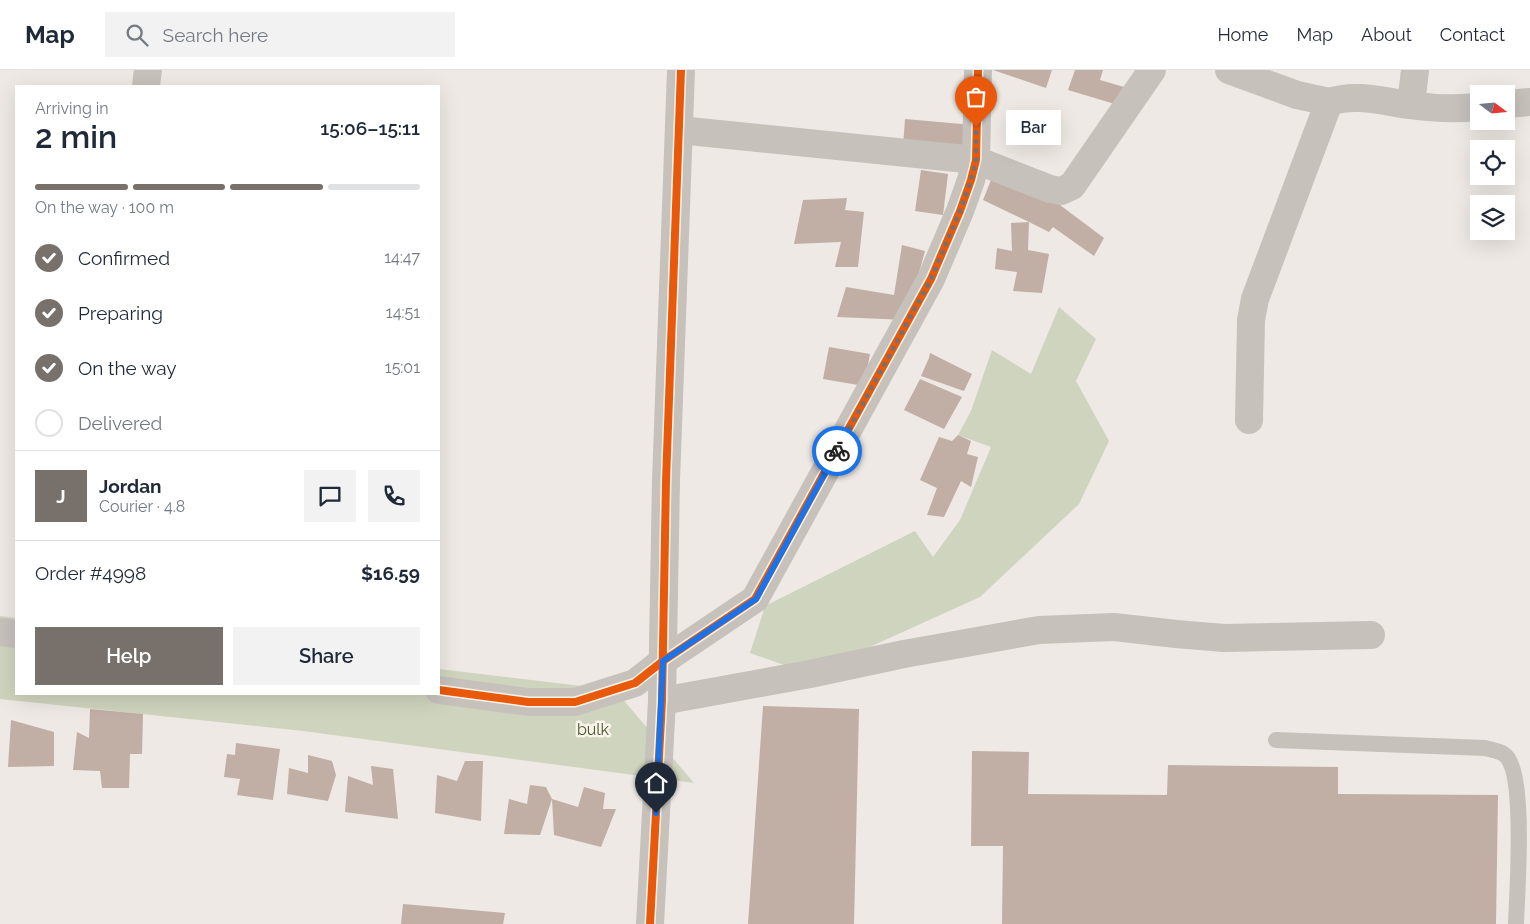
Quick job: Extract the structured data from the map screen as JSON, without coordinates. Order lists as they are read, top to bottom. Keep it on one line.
{"parks":["bulk"],"places":["Bar"],"north":"right","page":{"header":"Map","search":"Search here","nav":["Home","Map","About","Contact"],"heading":["2 min","Arriving in","15:06–15:11"],"panel":["Jordan","Courier · 4.8","Order #4998","$16.59"],"bubble":"Bar","bar":"On the way · 100 m","list":[["Confirmed","14:47"],["Preparing","14:51"],["On the way","15:01"],"Delivered"],"round":"J","buttons":["Help","Share"]}}
